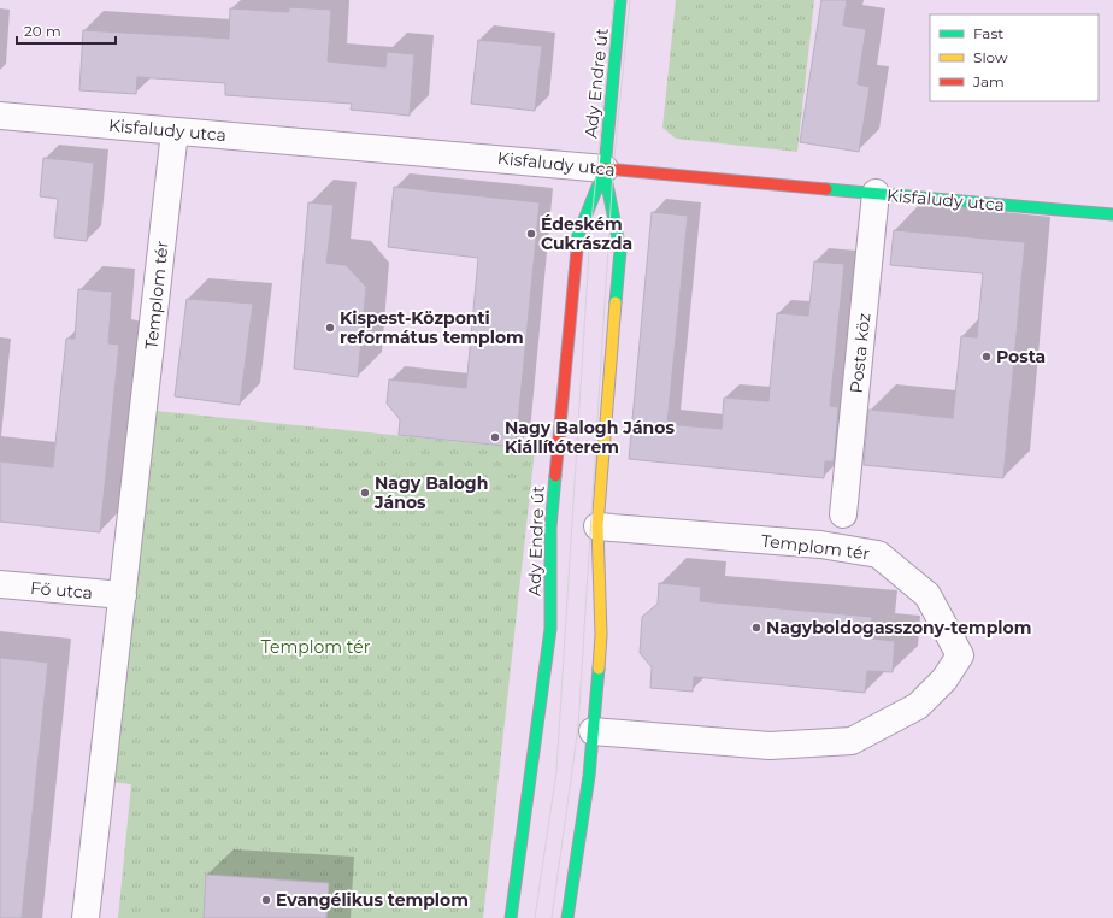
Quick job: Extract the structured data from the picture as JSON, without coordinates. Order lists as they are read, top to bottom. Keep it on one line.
{"streets":{"street":["Ady Endre út","Kisfaludy utca","Templom tér","Posta köz","Fő utca"]},"crossings":[["Ady Endre út","Kisfaludy utca"],["Ady Endre út","Templom tér"],["Kisfaludy utca","Templom tér"],["Kisfaludy utca","Posta köz"],["Templom tér","Fő utca"]],"parks":["Templom tér"],"places":["Édeském Cukrászda","Kispest-Központi református templom","Posta","Nagy Balogh János Kiállítóterem","Nagy Balogh János","Nagyboldogasszony-templom","Evangélikus templom"],"legend":["Fast","Slow","Jam"],"scale_bar":"20 m"}
